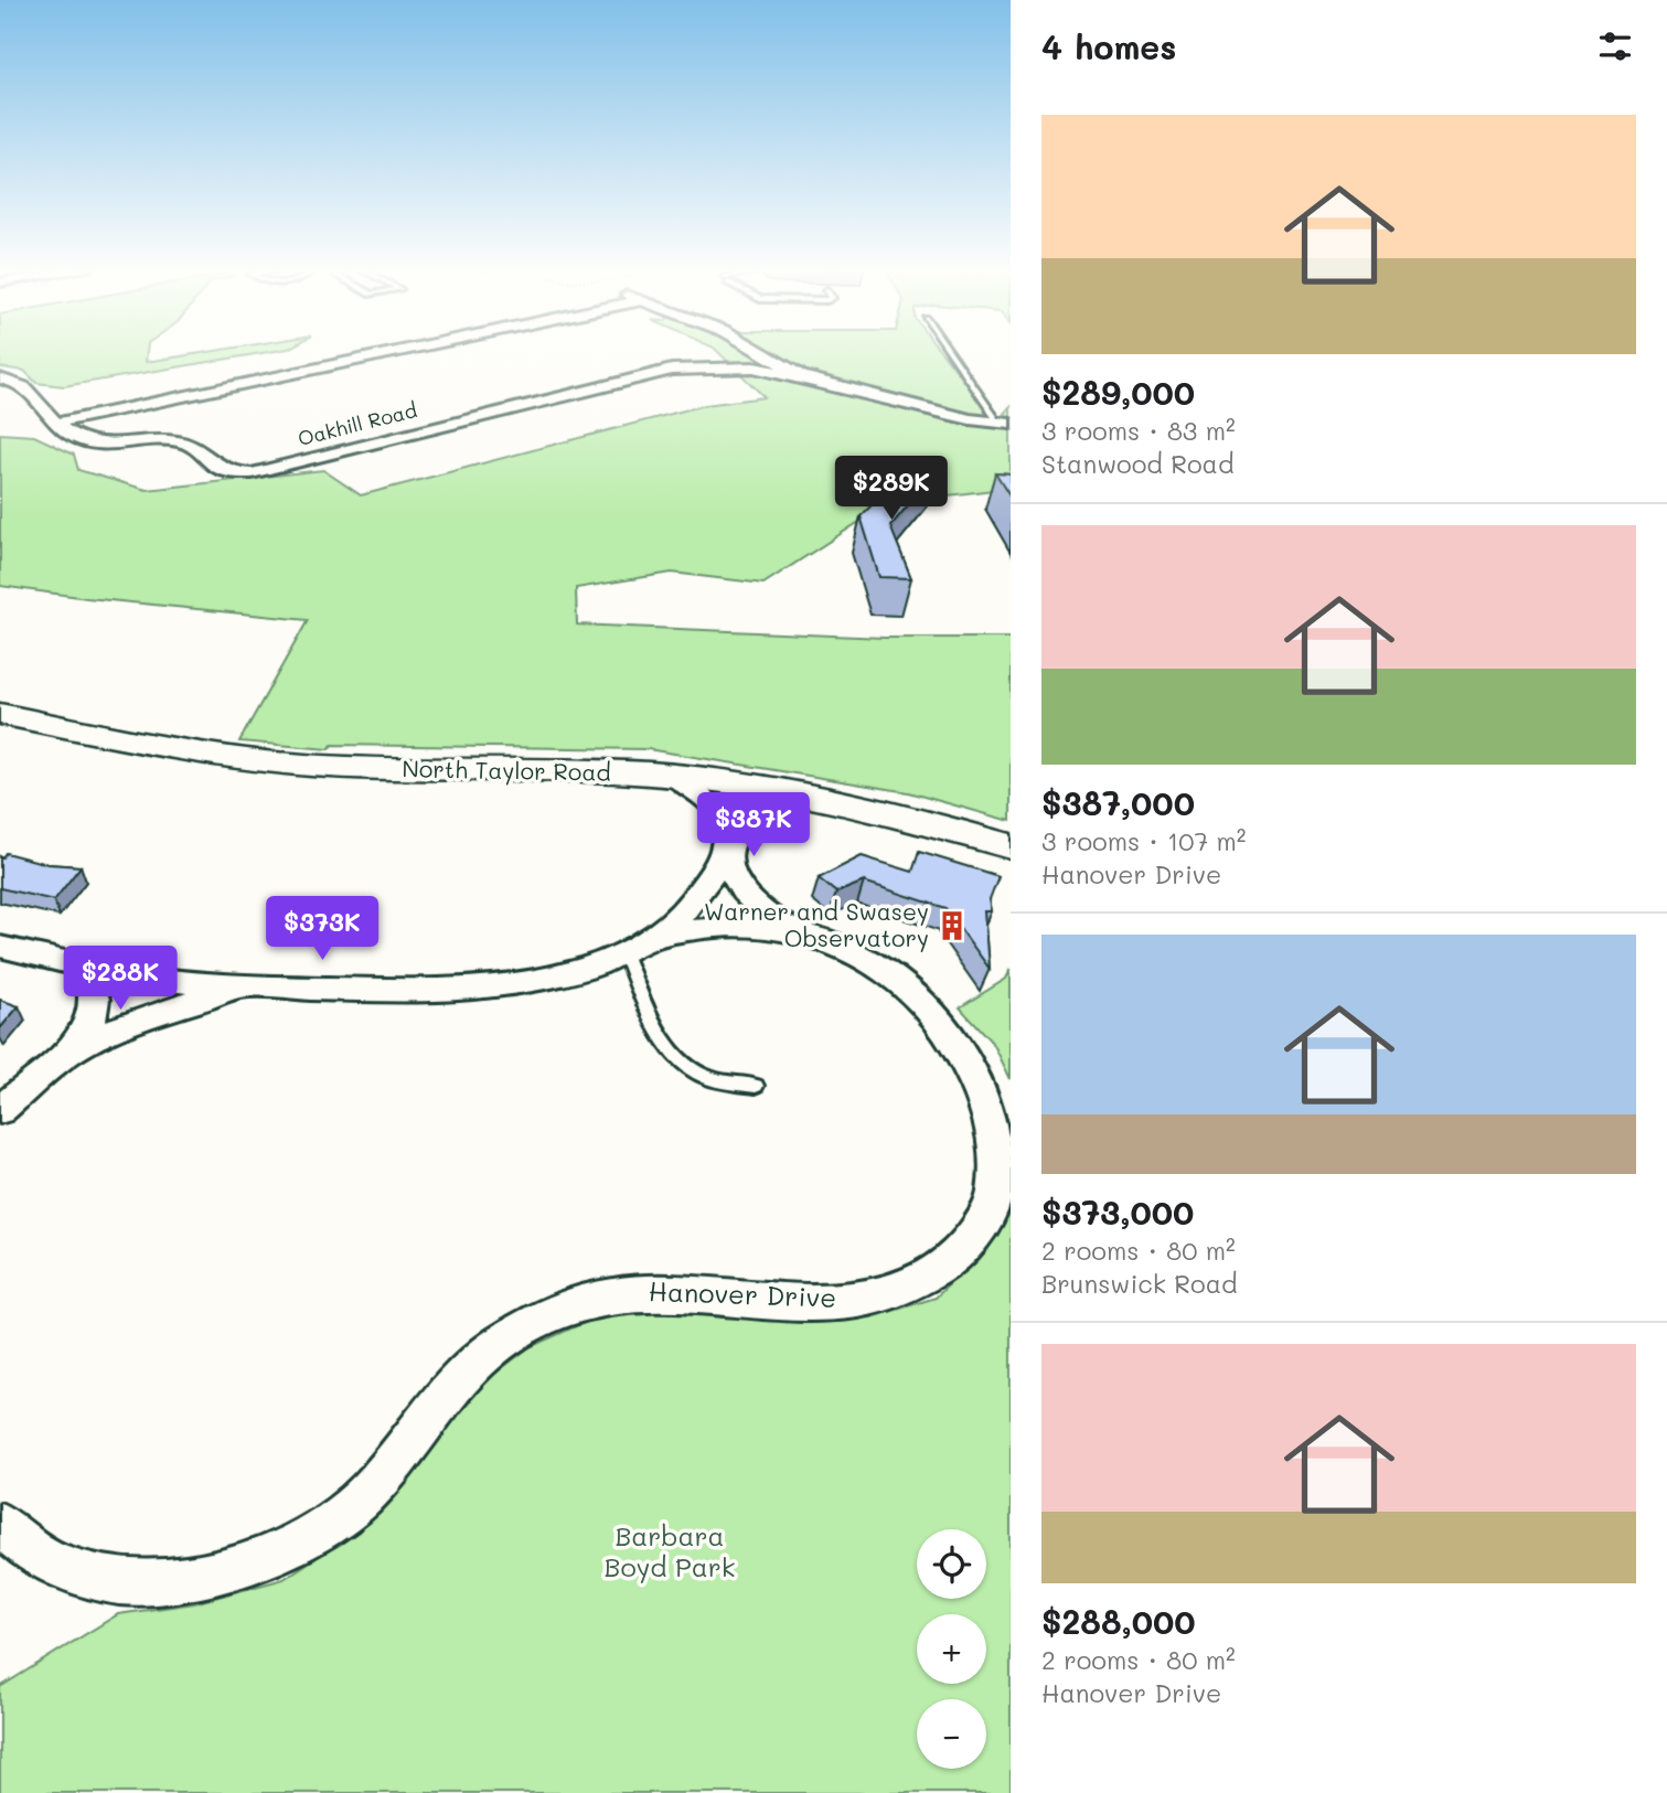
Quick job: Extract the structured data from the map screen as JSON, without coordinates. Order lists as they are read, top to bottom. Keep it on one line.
{"streets":{"street":["Oakhill Road","North Taylor Road","Hanover Drive"]},"crossings":[["North Taylor Road","Hanover Drive"]],"parks":["Barbara Boyd Park"],"places":{"building":["Warner and Swasey Observatory"]},"page":{"heading":"4 homes","list":[{"name":"$289,000","note":"3 rooms · 83 m² · Stanwood Road"},{"name":"$387,000","note":"3 rooms · 107 m² · Hanover Drive"},{"name":"$373,000","note":"2 rooms · 80 m² · Brunswick Road"},{"name":"$288,000","note":"2 rooms · 80 m² · Hanover Drive"}],"price":["$289K","$387K","$373K","$288K"],"map_buttons":["+","−"]}}
